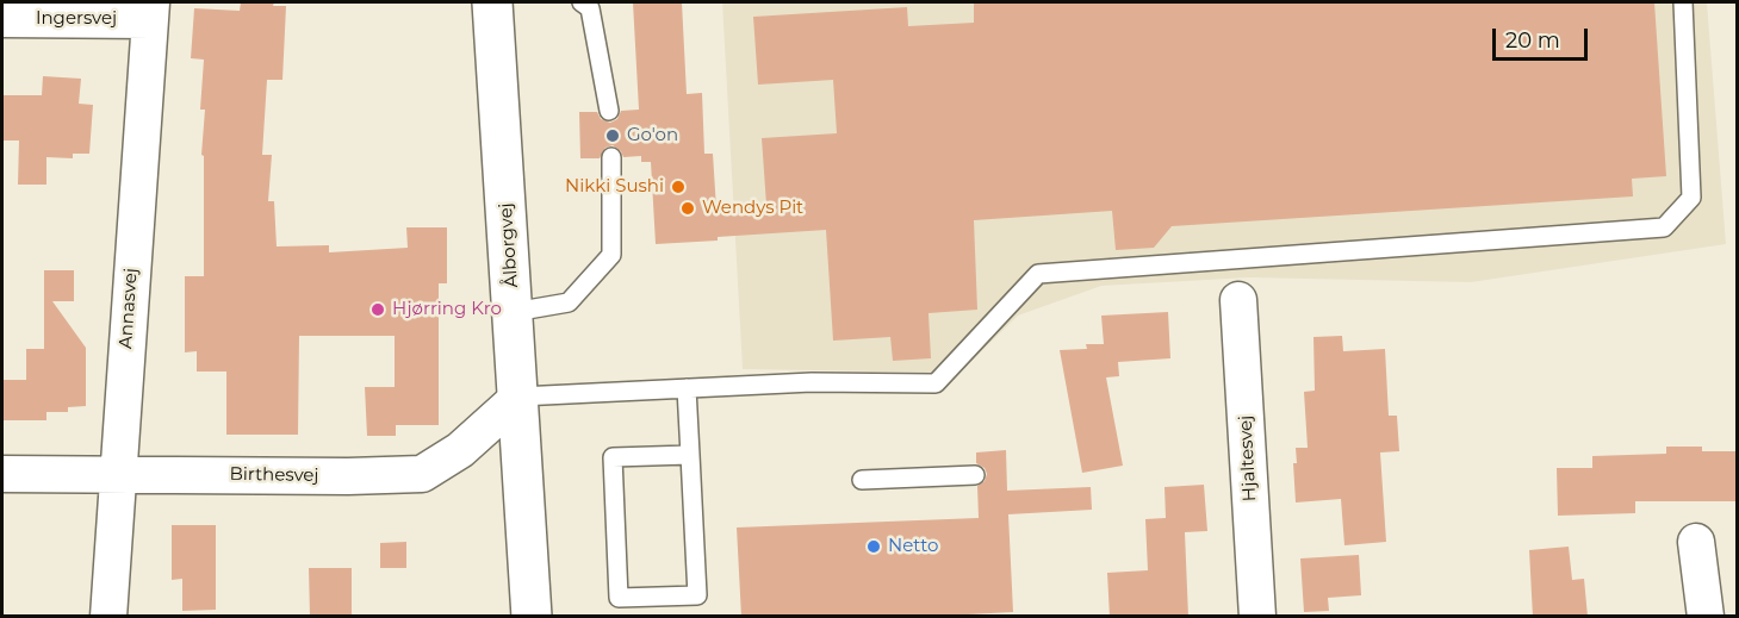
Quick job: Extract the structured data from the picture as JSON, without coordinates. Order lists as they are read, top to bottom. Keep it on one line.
{"streets":{"main road":["Ålborgvej"],"street":["Ingersvej","Annasvej","Hjaltesvej","Birthesvej"]},"crossings":[["Ingersvej","Annasvej"],["Ålborgvej","Birthesvej"],["Annasvej","Birthesvej"]],"places":["Go'on","Nikki Sushi","Wendys Pit","Hjørring Kro","Netto"],"scale_bar":"20 m"}
